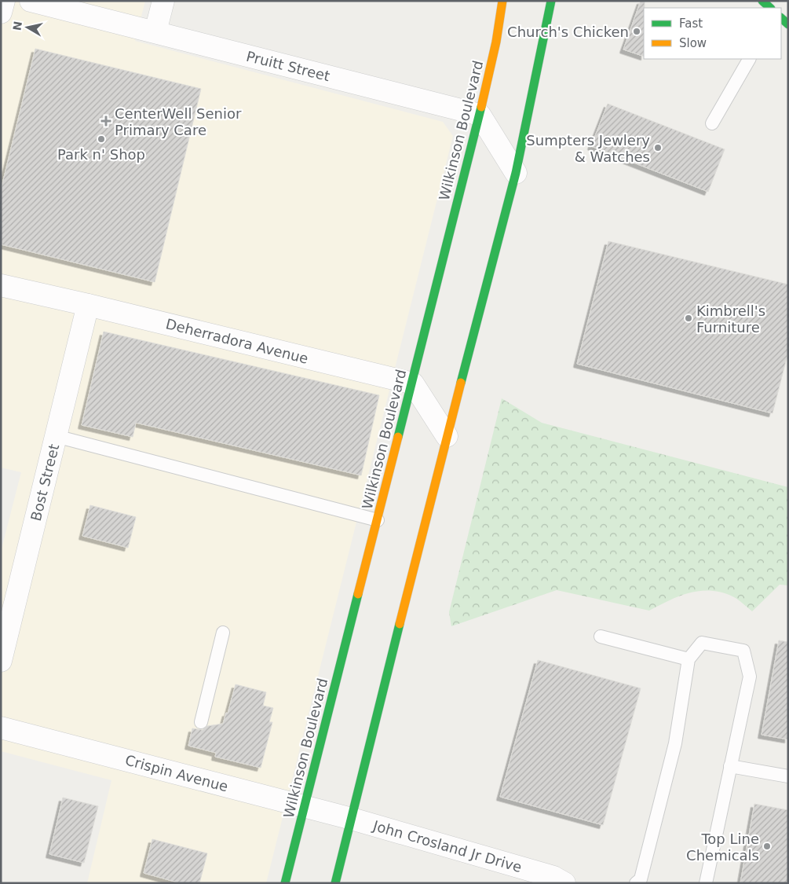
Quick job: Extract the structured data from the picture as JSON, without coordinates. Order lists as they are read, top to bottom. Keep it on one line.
{"streets":{"main road":["Wilkinson Boulevard"],"street":["Pruitt Street","Deherradora Avenue","Bost Street","Crispin Avenue","John Crosland Jr Drive"]},"crossings":[["Pruitt Street","Wilkinson Boulevard"],["Wilkinson Boulevard","Deherradora Avenue"],["Wilkinson Boulevard","Crispin Avenue"],["Deherradora Avenue","Bost Street"],["Crispin Avenue","John Crosland Jr Drive"]],"places":{"other":["Church's Chicken","Park n' Shop","Sumpters Jewlery & Watches","Kimbrell's Furniture","Top Line Chemicals"],"health":["CenterWell Senior Primary Care"]},"legend":["Fast","Slow"],"north":"left"}
